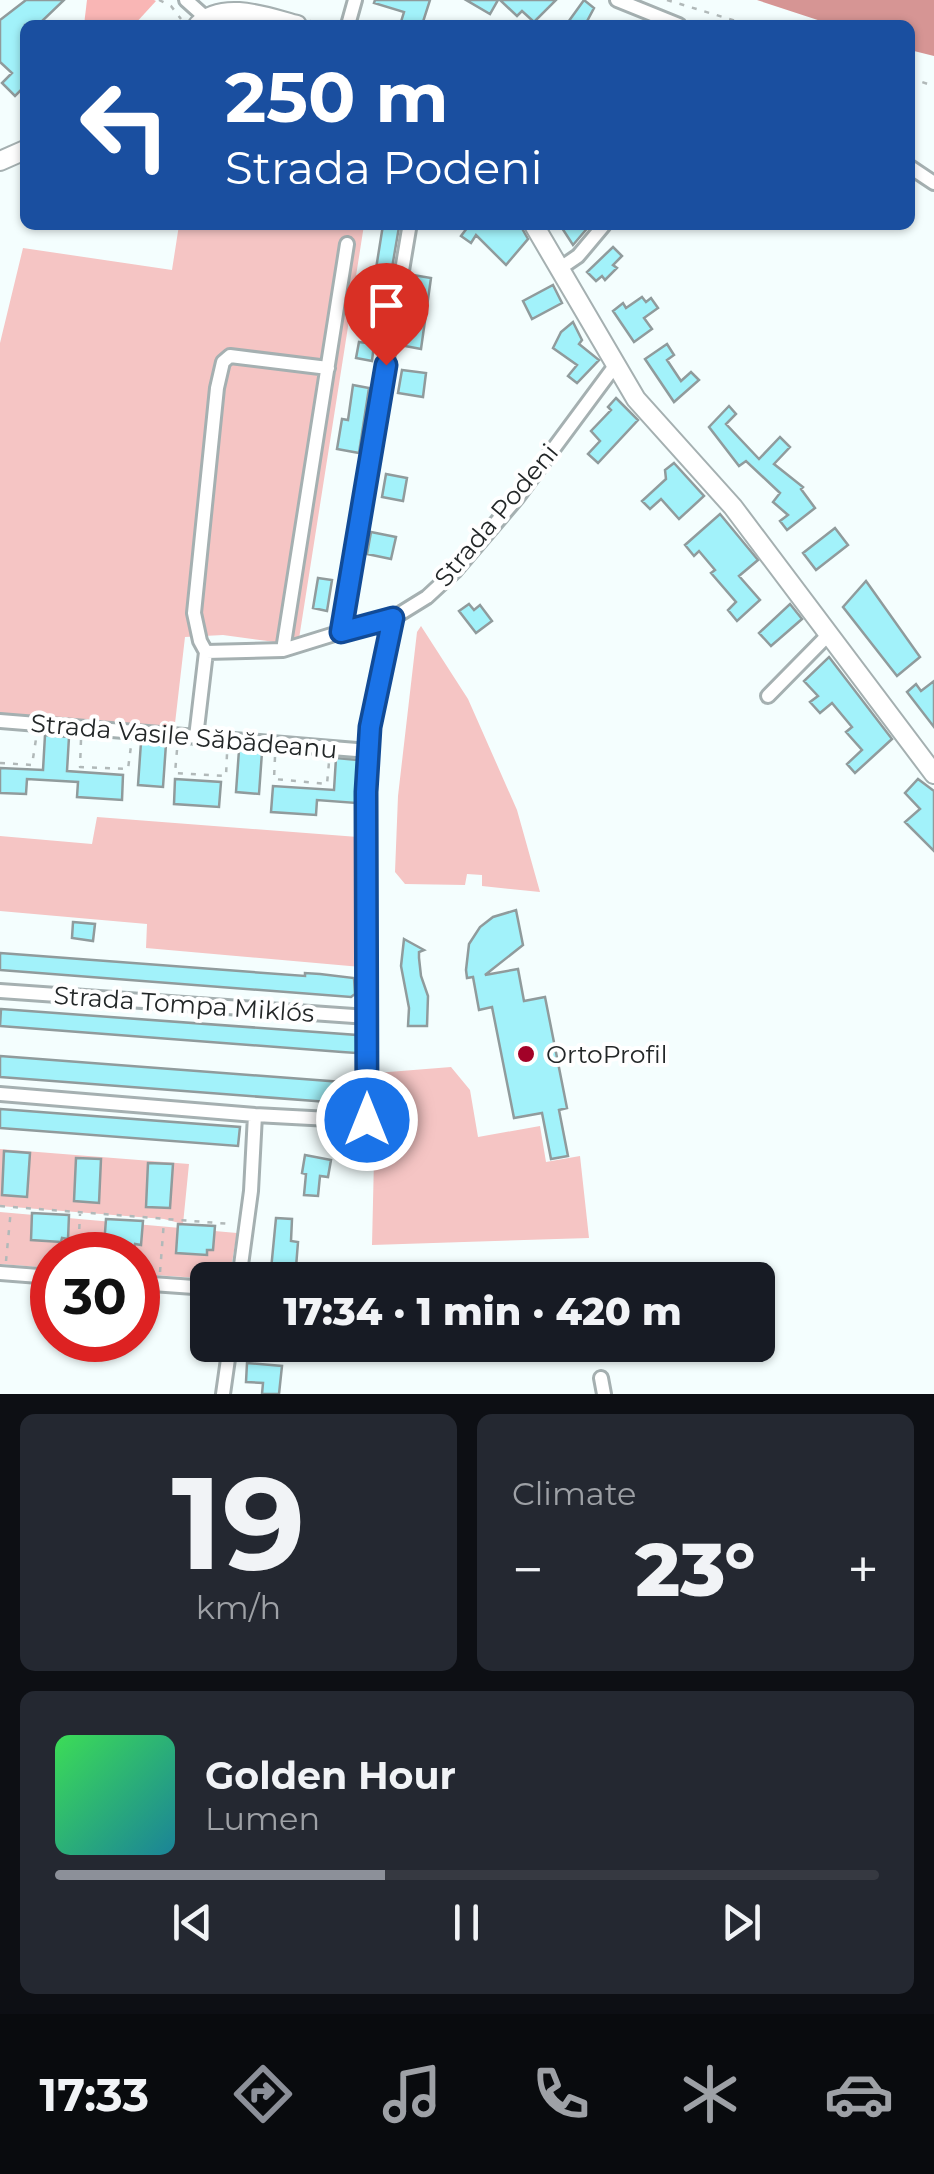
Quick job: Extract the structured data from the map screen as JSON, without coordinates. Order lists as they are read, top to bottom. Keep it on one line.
{"streets":{"street":["Strada Podeni","Strada Vasile Săbădeanu","Strada Tompa Miklós"]},"crossings":[["Strada Podeni","Strada Vasile Săbădeanu"],["Strada Vasile Săbădeanu","Strada Tompa Miklós"]],"places":["OrtoProfil"],"page":{"turn":["250 m","Strada Podeni"],"limit":"30","trip":"17:34 · 1 min · 420 m","tile":[["19","km/h"],"Climate"],"heat":["−","23°","+"],"song":["Golden Hour","Lumen"],"tabs":"17:33"}}
